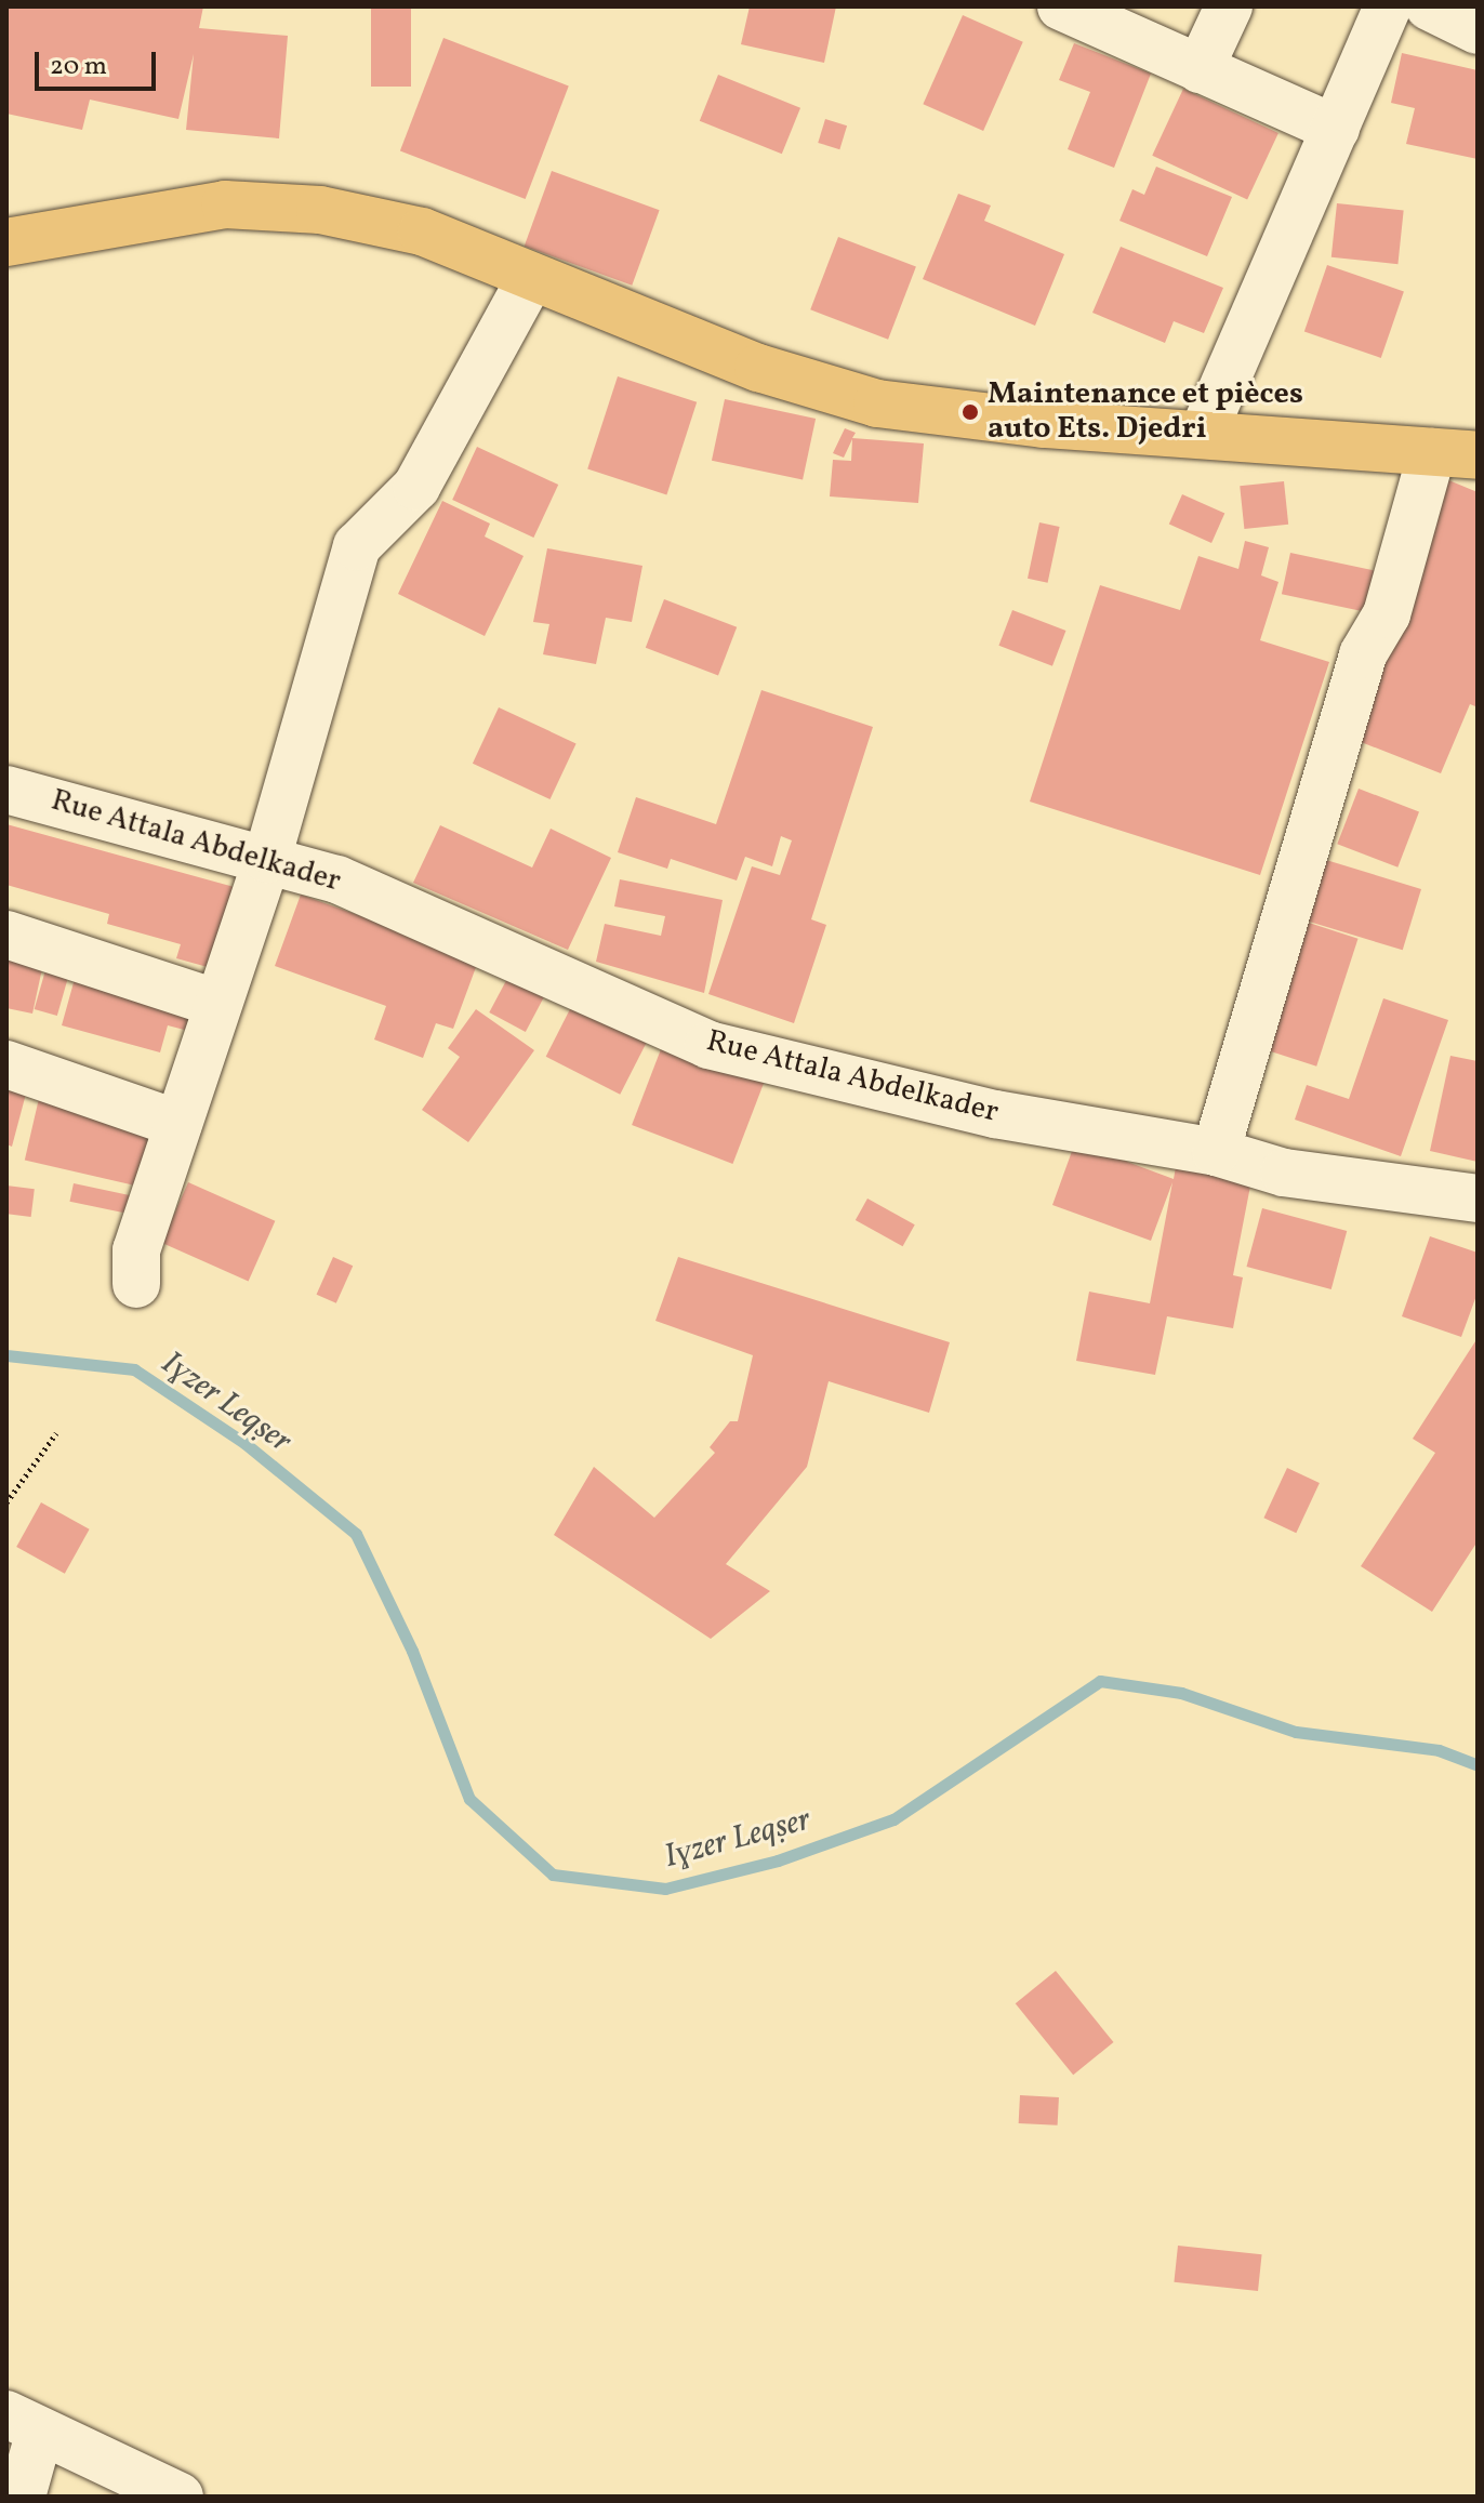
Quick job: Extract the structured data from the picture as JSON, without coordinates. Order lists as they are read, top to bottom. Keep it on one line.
{"streets":{"street":["Rue Attala Abdelkader"]},"water":["Iɣzer Leqṣer"],"places":["Maintenance et pièces auto Ets. Djedri"],"scale_bar":"20 m"}
